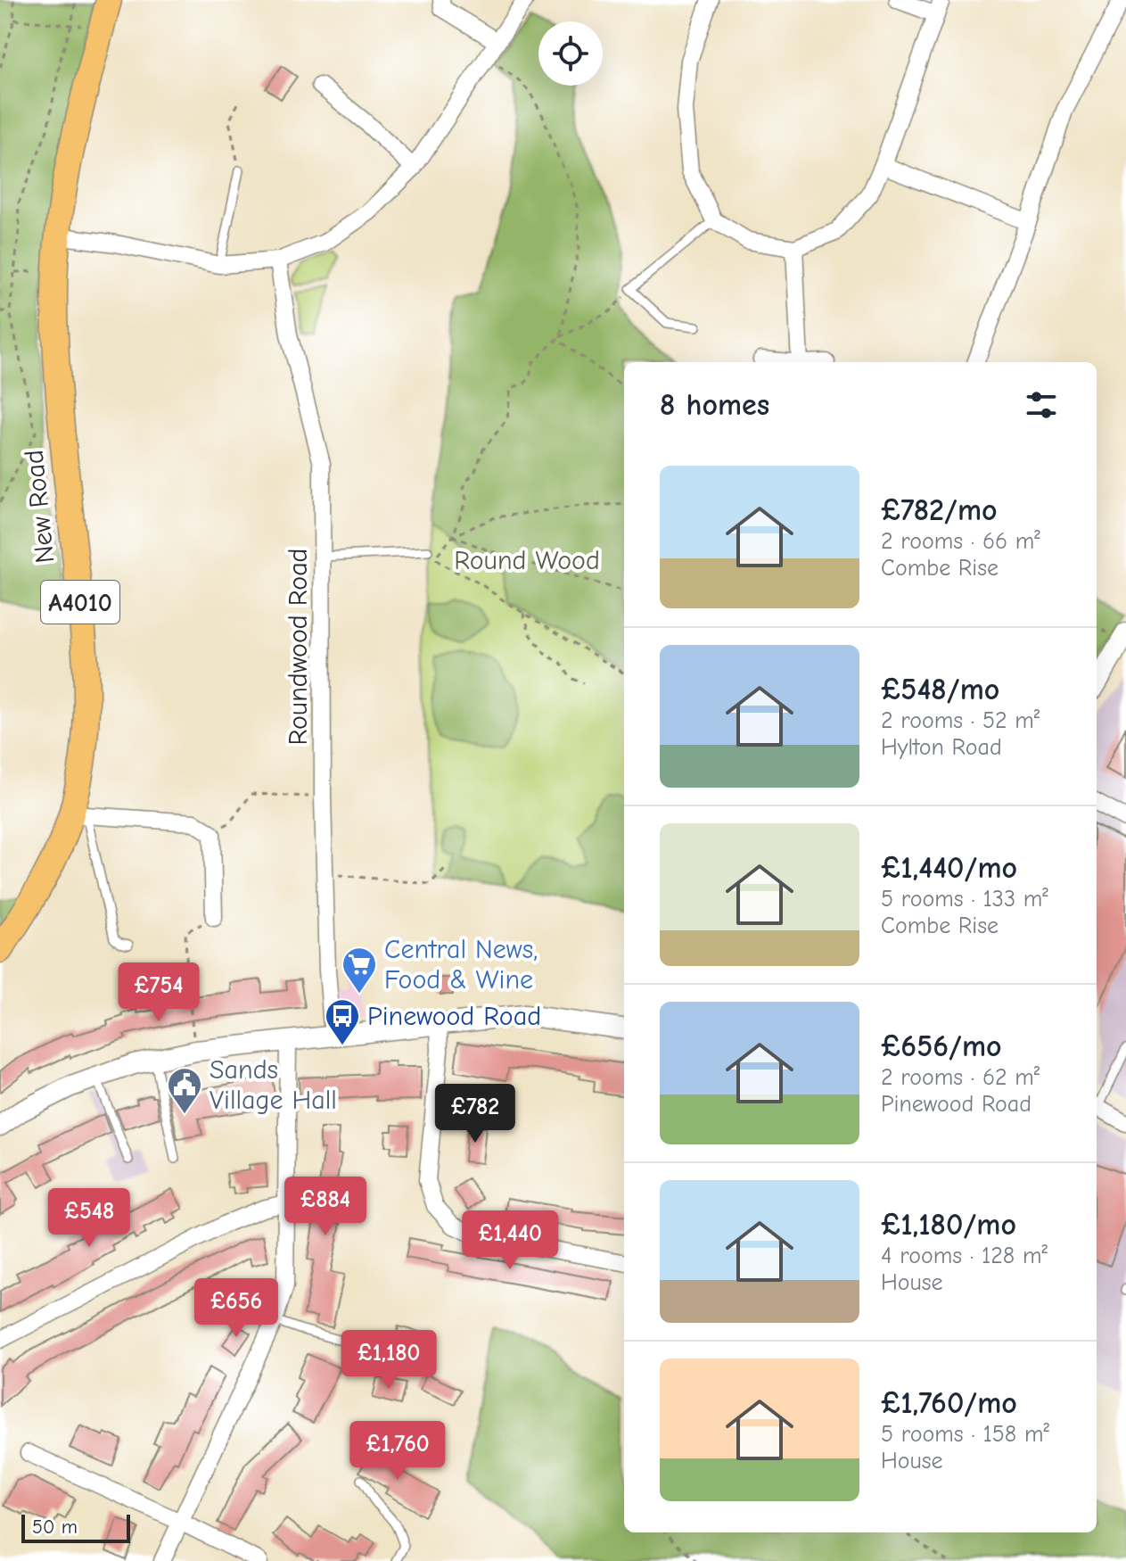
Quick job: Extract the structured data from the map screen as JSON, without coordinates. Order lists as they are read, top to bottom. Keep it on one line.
{"streets":{"highway":["New Road","A4010"],"street":["Roundwood Road"]},"parks":["Round Wood"],"places":{"supermarket":["Central News, Food & Wine"],"bus stop":["Pinewood Road"],"public building":["Sands Village Hall"]},"scale_bar":"50 m","page":{"heading":"8 homes","list":[{"name":"£782/mo","note":"2 rooms · 66 m² · Combe Rise"},{"name":"£548/mo","note":"2 rooms · 52 m² · Hylton Road"},{"name":"£1,440/mo","note":"5 rooms · 133 m² · Combe Rise"},{"name":"£656/mo","note":"2 rooms · 62 m² · Pinewood Road"},{"name":"£1,180/mo","note":"4 rooms · 128 m² · House"},{"name":"£1,760/mo","note":"5 rooms · 158 m² · House"}],"price":["£754","£782","£884","£548","£1,440","£656","£1,180","£1,760"],"scale":"50 m"}}
